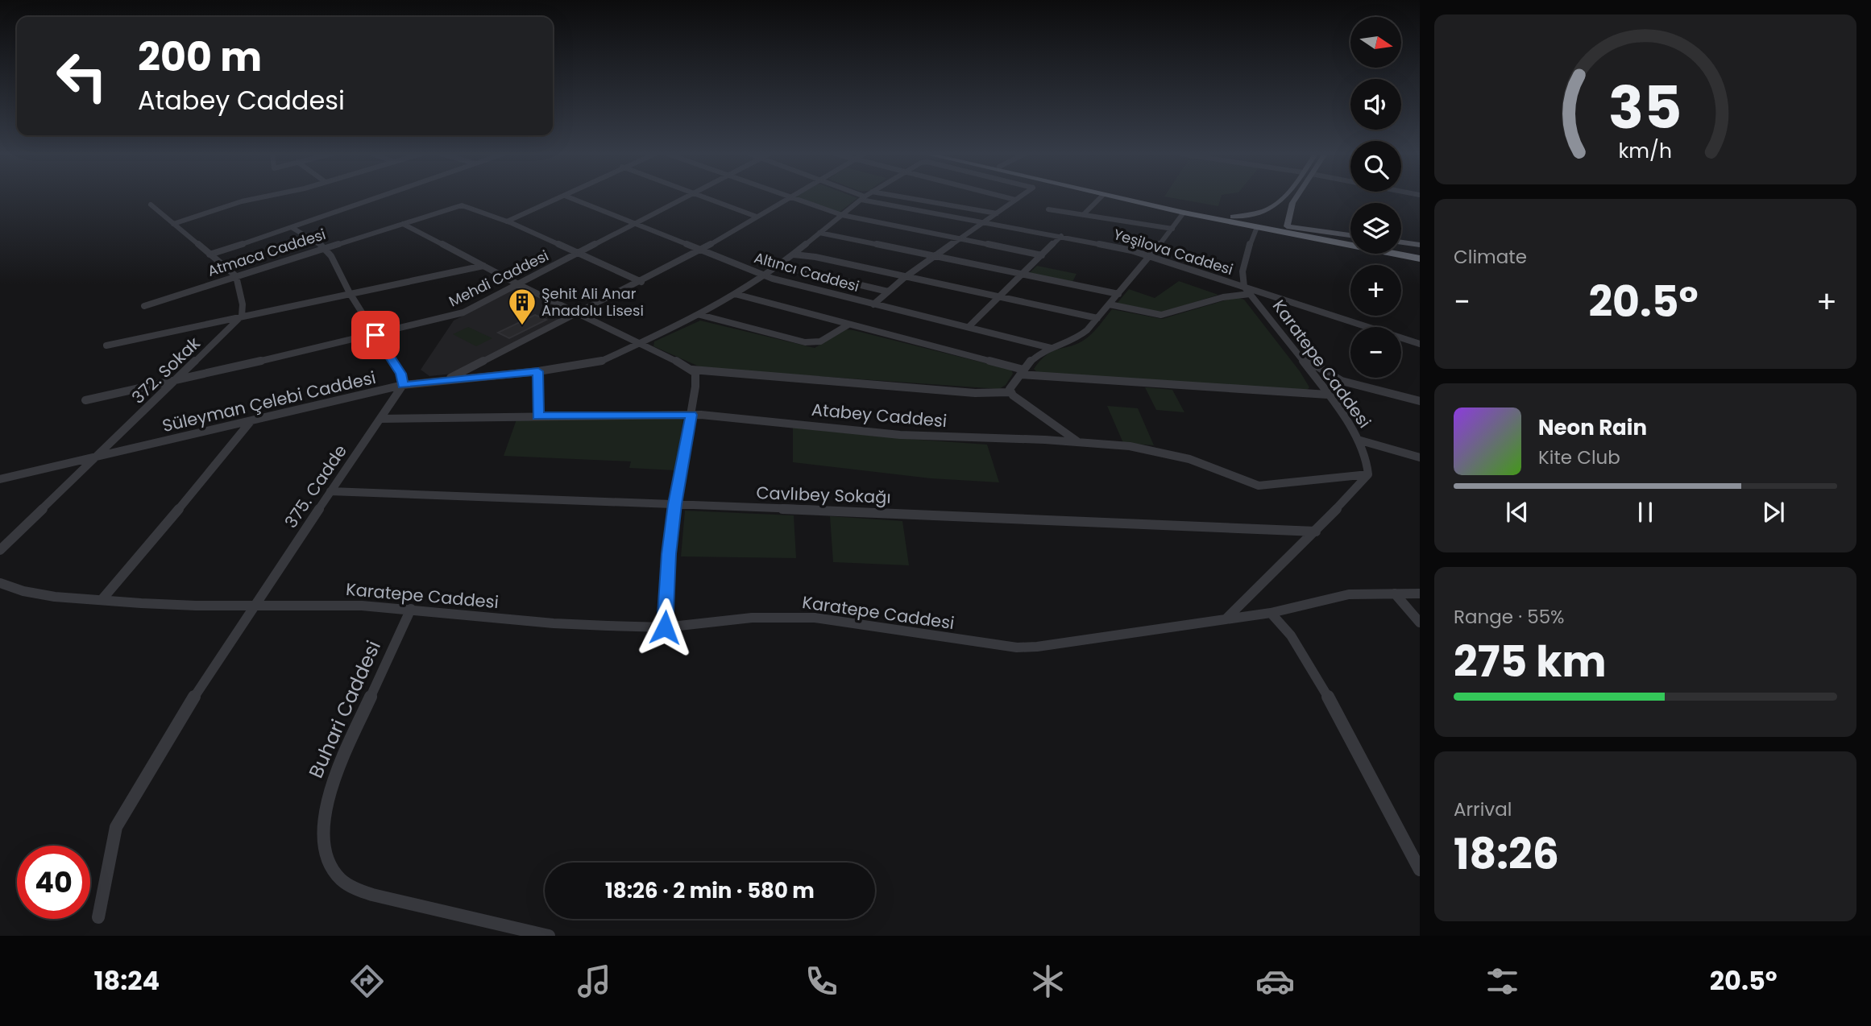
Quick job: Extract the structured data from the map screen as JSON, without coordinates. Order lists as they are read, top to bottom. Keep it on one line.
{"streets":{"street":["Yeşilova Caddesi","Atmaca Caddesi","Altıncı Caddesi","Mehdi Caddesi","Karatepe Caddesi","372. Sokak","Süleyman Çelebi Caddesi","Atabey Caddesi","375. Cadde","Cavlıbey Sokağı","Buhari Caddesi"]},"crossings":[["Yeşilova Caddesi","Karatepe Caddesi"],["Yeşilova Caddesi","Süleyman Çelebi Caddesi"],["Altıncı Caddesi","Mehdi Caddesi"],["Altıncı Caddesi","Süleyman Çelebi Caddesi"],["Mehdi Caddesi","372. Sokak"],["Karatepe Caddesi","Atabey Caddesi"],["Karatepe Caddesi","375. Cadde"],["Karatepe Caddesi","Buhari Caddesi"],["372. Sokak","Süleyman Çelebi Caddesi"],["Süleyman Çelebi Caddesi","375. Cadde"],["Atabey Caddesi","375. Cadde"],["375. Cadde","Cavlıbey Sokağı"]],"places":{"building":["Şehit Ali Anar Anadolu Lisesi"]},"north":"right","page":{"map_buttons":["+","−"],"turn":["200 m","Atabey Caddesi"],"tile":["Climate",["Range · 55%","275 km"],["Arrival","18:26"]],"heat":["−","20.5°","+"],"song":["Neon Rain","Kite Club"],"limit":"40","trip":"18:26 · 2 min · 580 m","tabs":["18:24","20.5°"],"gauge":["35","km/h"]}}
